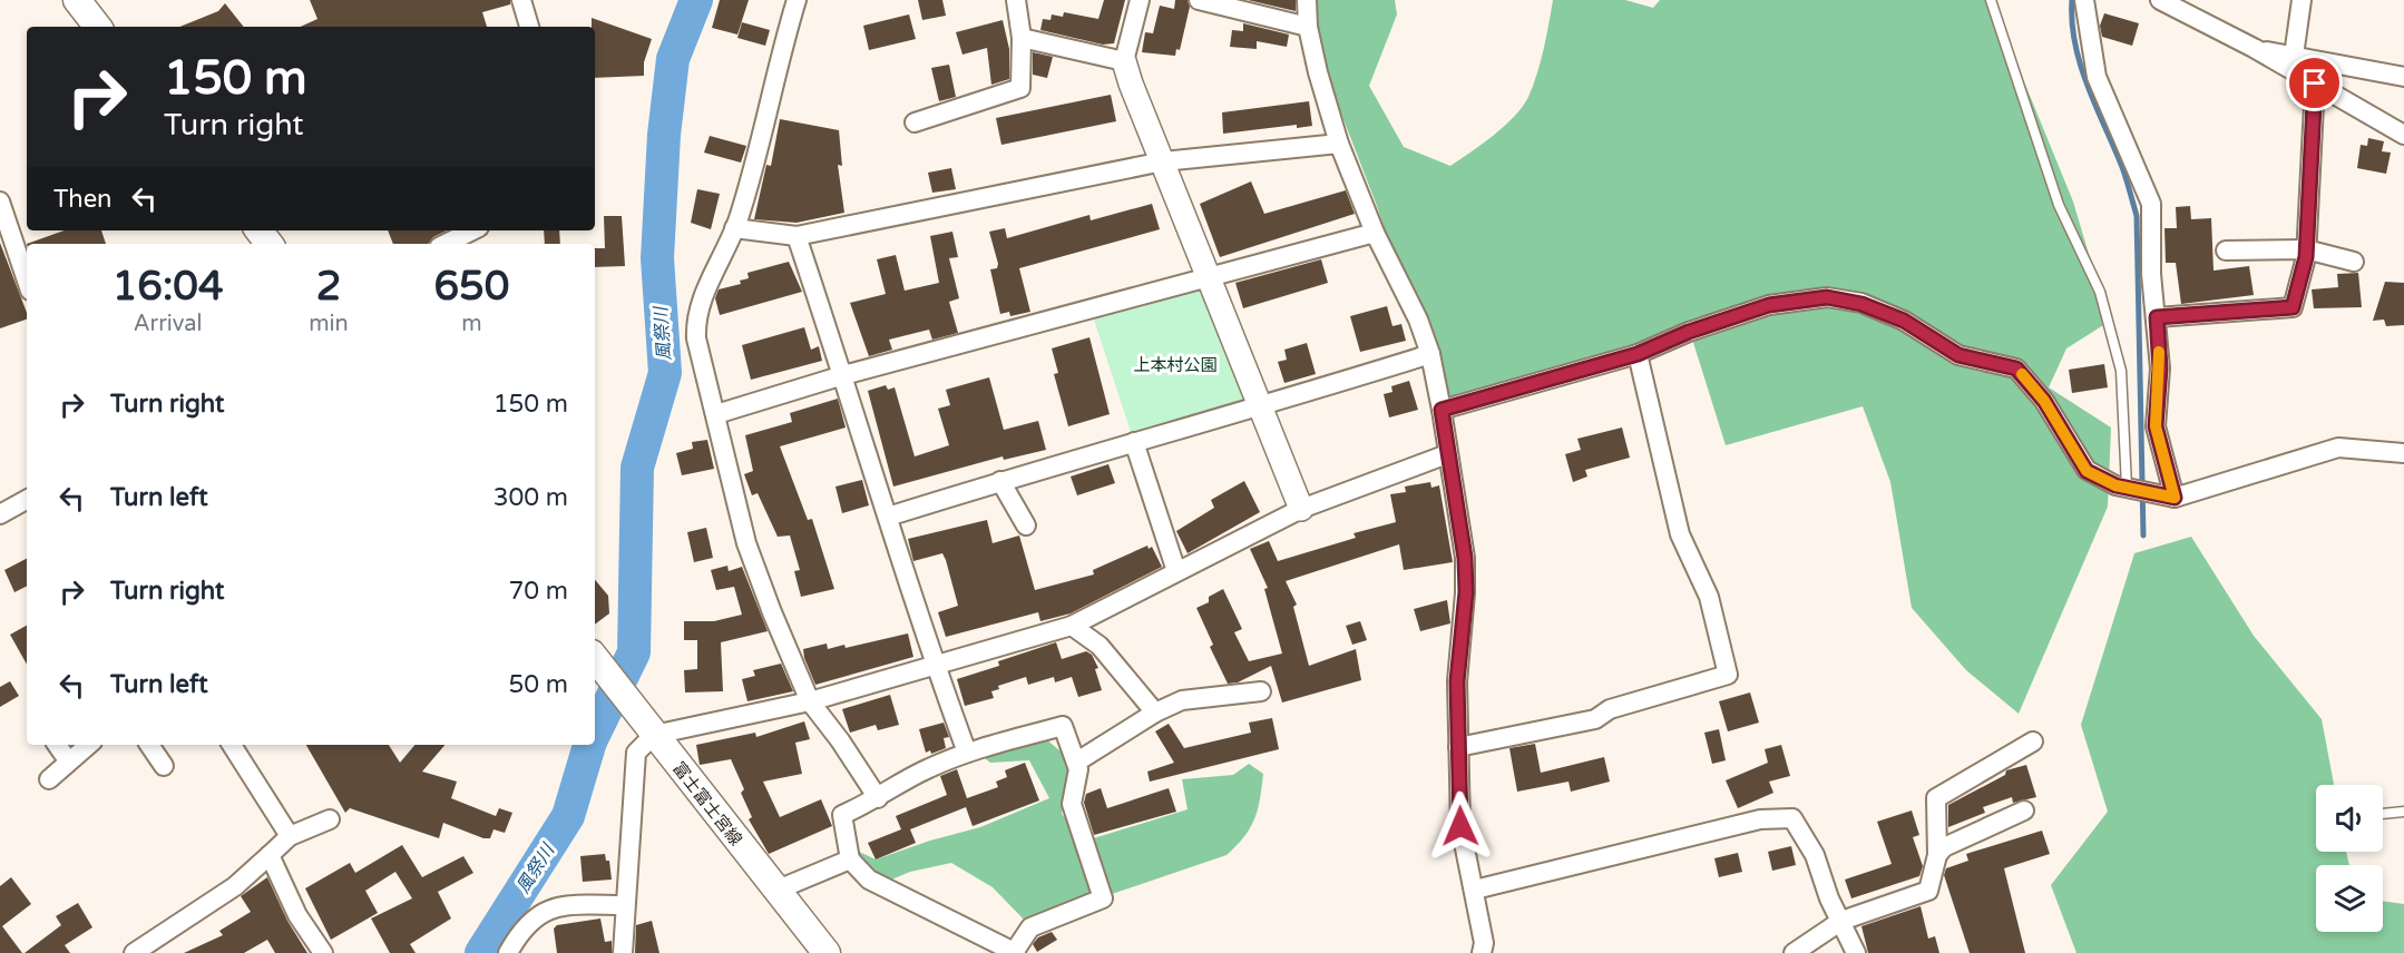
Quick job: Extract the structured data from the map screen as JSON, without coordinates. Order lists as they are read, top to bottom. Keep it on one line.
{"streets":{"main road":["富士富士宮線"]},"water":["風祭川"],"parks":["上本村公園"],"page":{"turn":["150 m","Turn right"],"then":"Then","eta":["16:04","Arrival","2","min","650","m"],"list":[{"name":"Turn right","value":"150 m"},{"name":"Turn left","value":"300 m"},{"name":"Turn right","value":"70 m"},{"name":"Turn left","value":"50 m"}]}}
